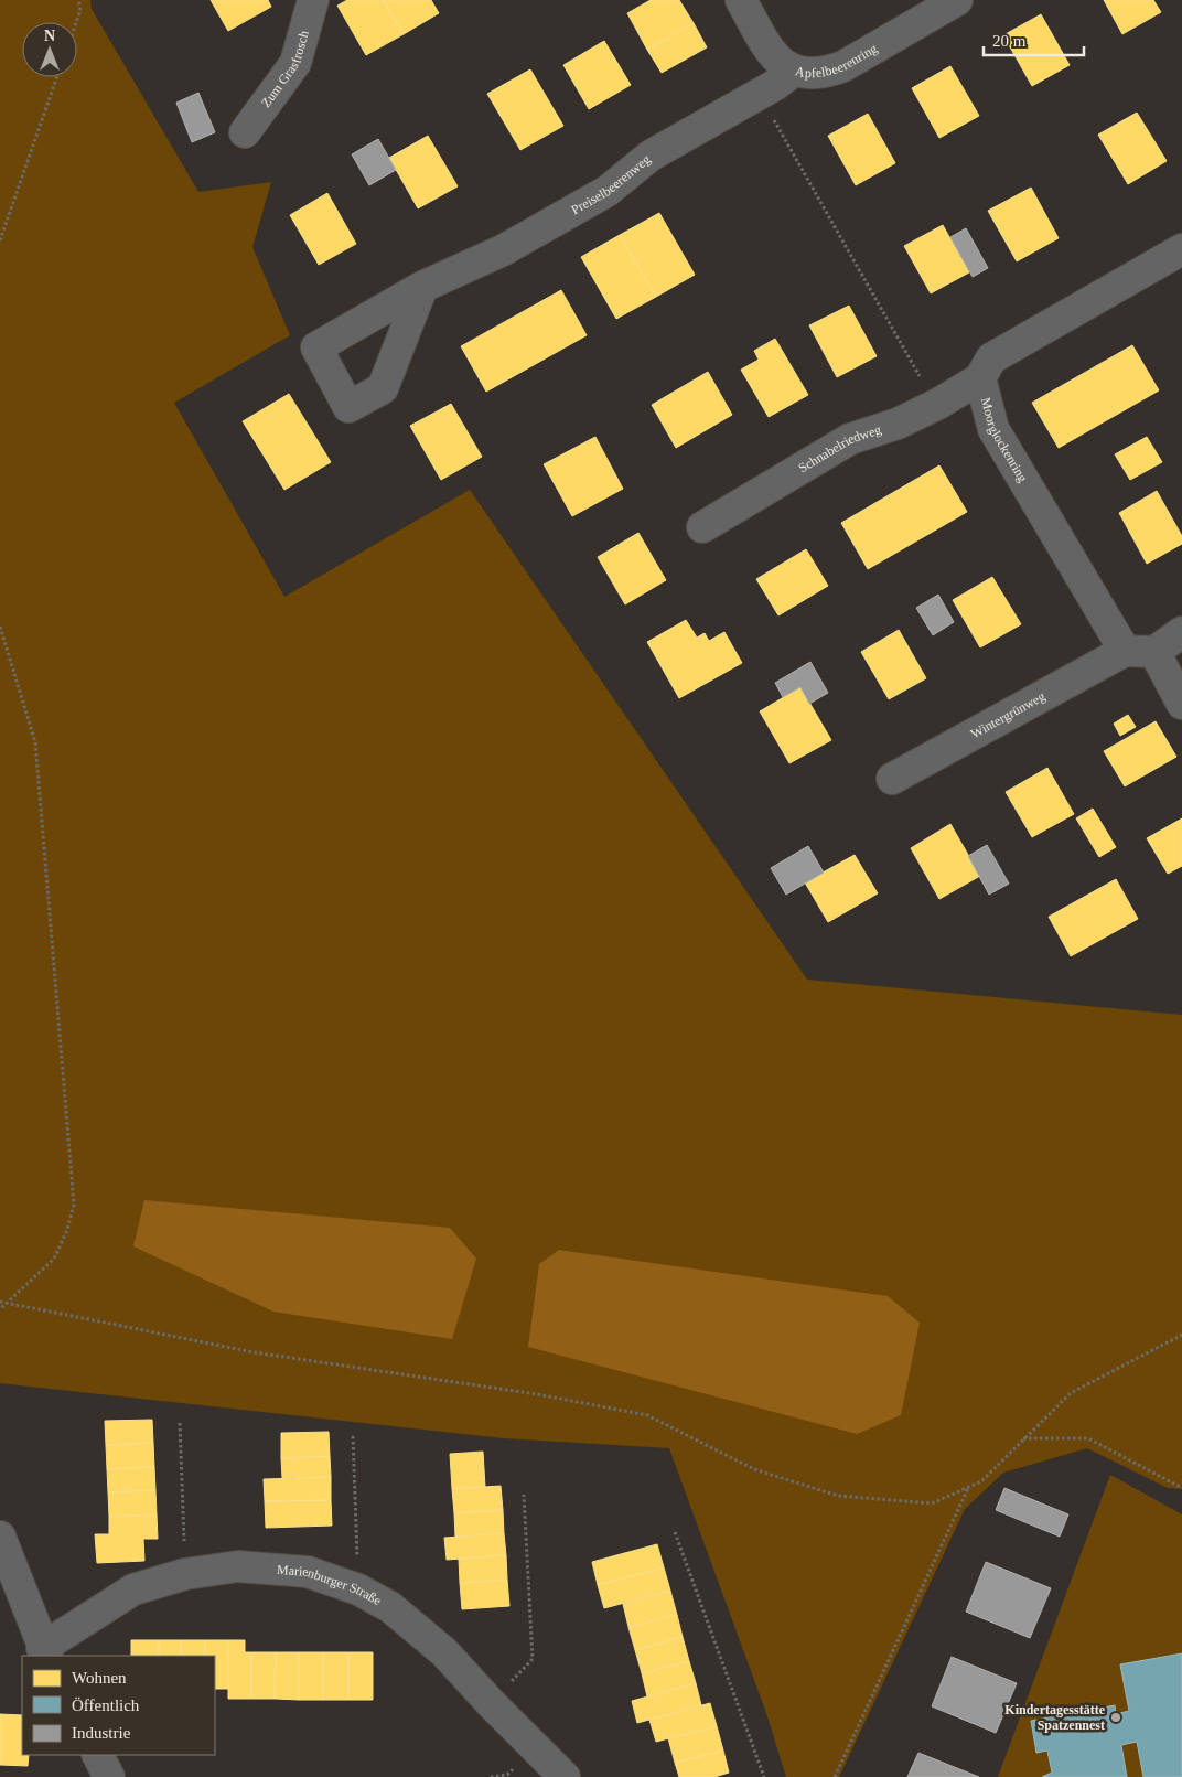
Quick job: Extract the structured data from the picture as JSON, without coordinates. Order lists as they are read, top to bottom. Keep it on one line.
{"streets":{"street":["Apfelbeerenring","Zum Grasfrosch","Preiselbeerenweg","Moorglockenring","Schnabelriedweg","Wintergrünweg","Marienburger Straße"]},"crossings":[["Apfelbeerenring","Preiselbeerenweg"],["Moorglockenring","Schnabelriedweg"],["Moorglockenring","Wintergrünweg"]],"places":["Kindertagesstätte Spatzennest"],"legend":["Wohnen","Öffentlich","Industrie"],"scale_bar":"20 m","north":"top"}
